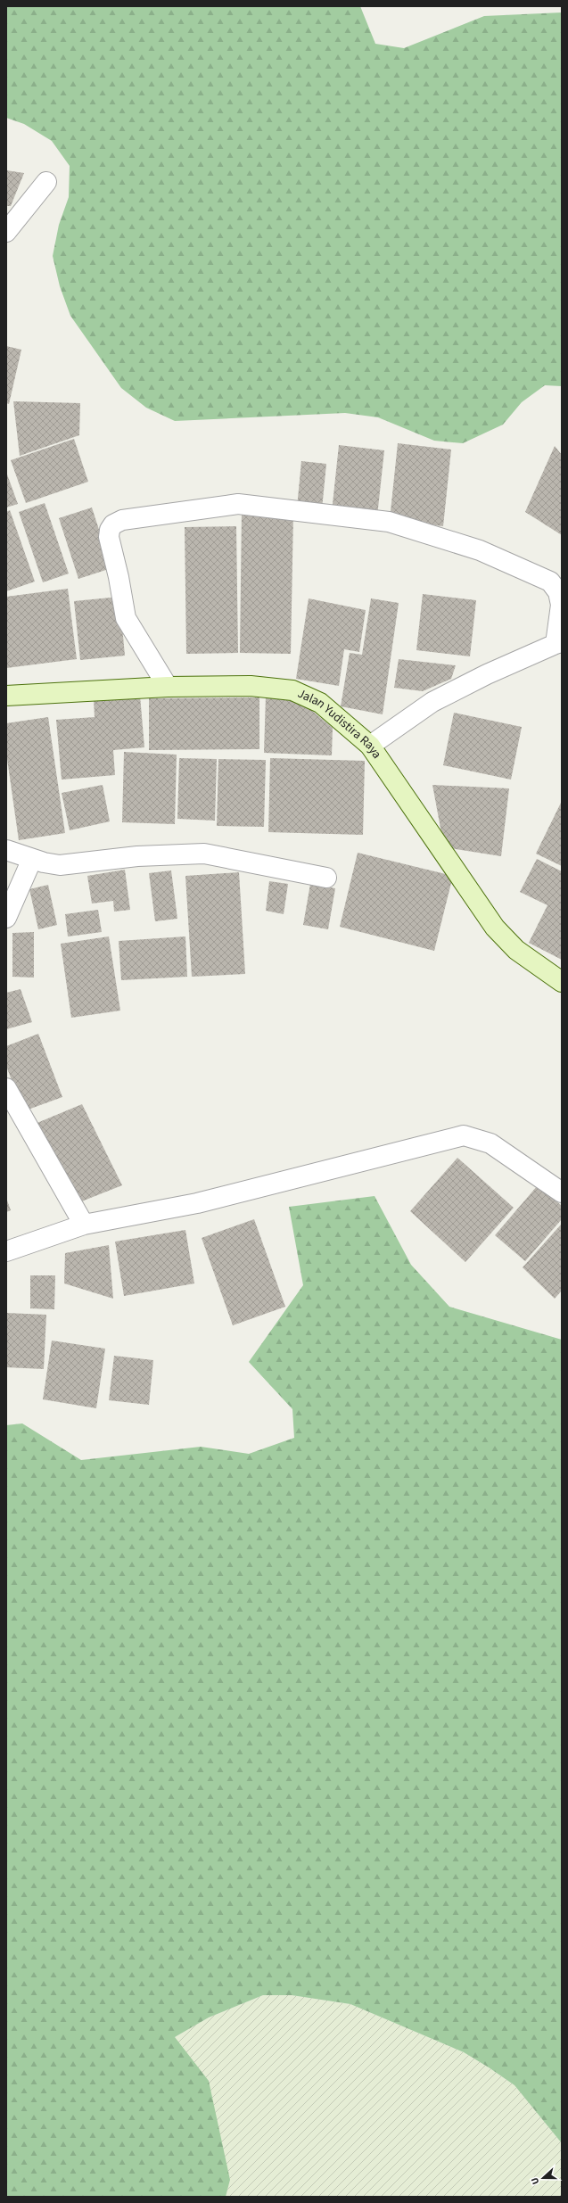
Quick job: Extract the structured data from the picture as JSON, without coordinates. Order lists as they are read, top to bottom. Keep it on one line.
{"streets":{"street":["Jalan Yudistira Raya"]},"north":"left"}
